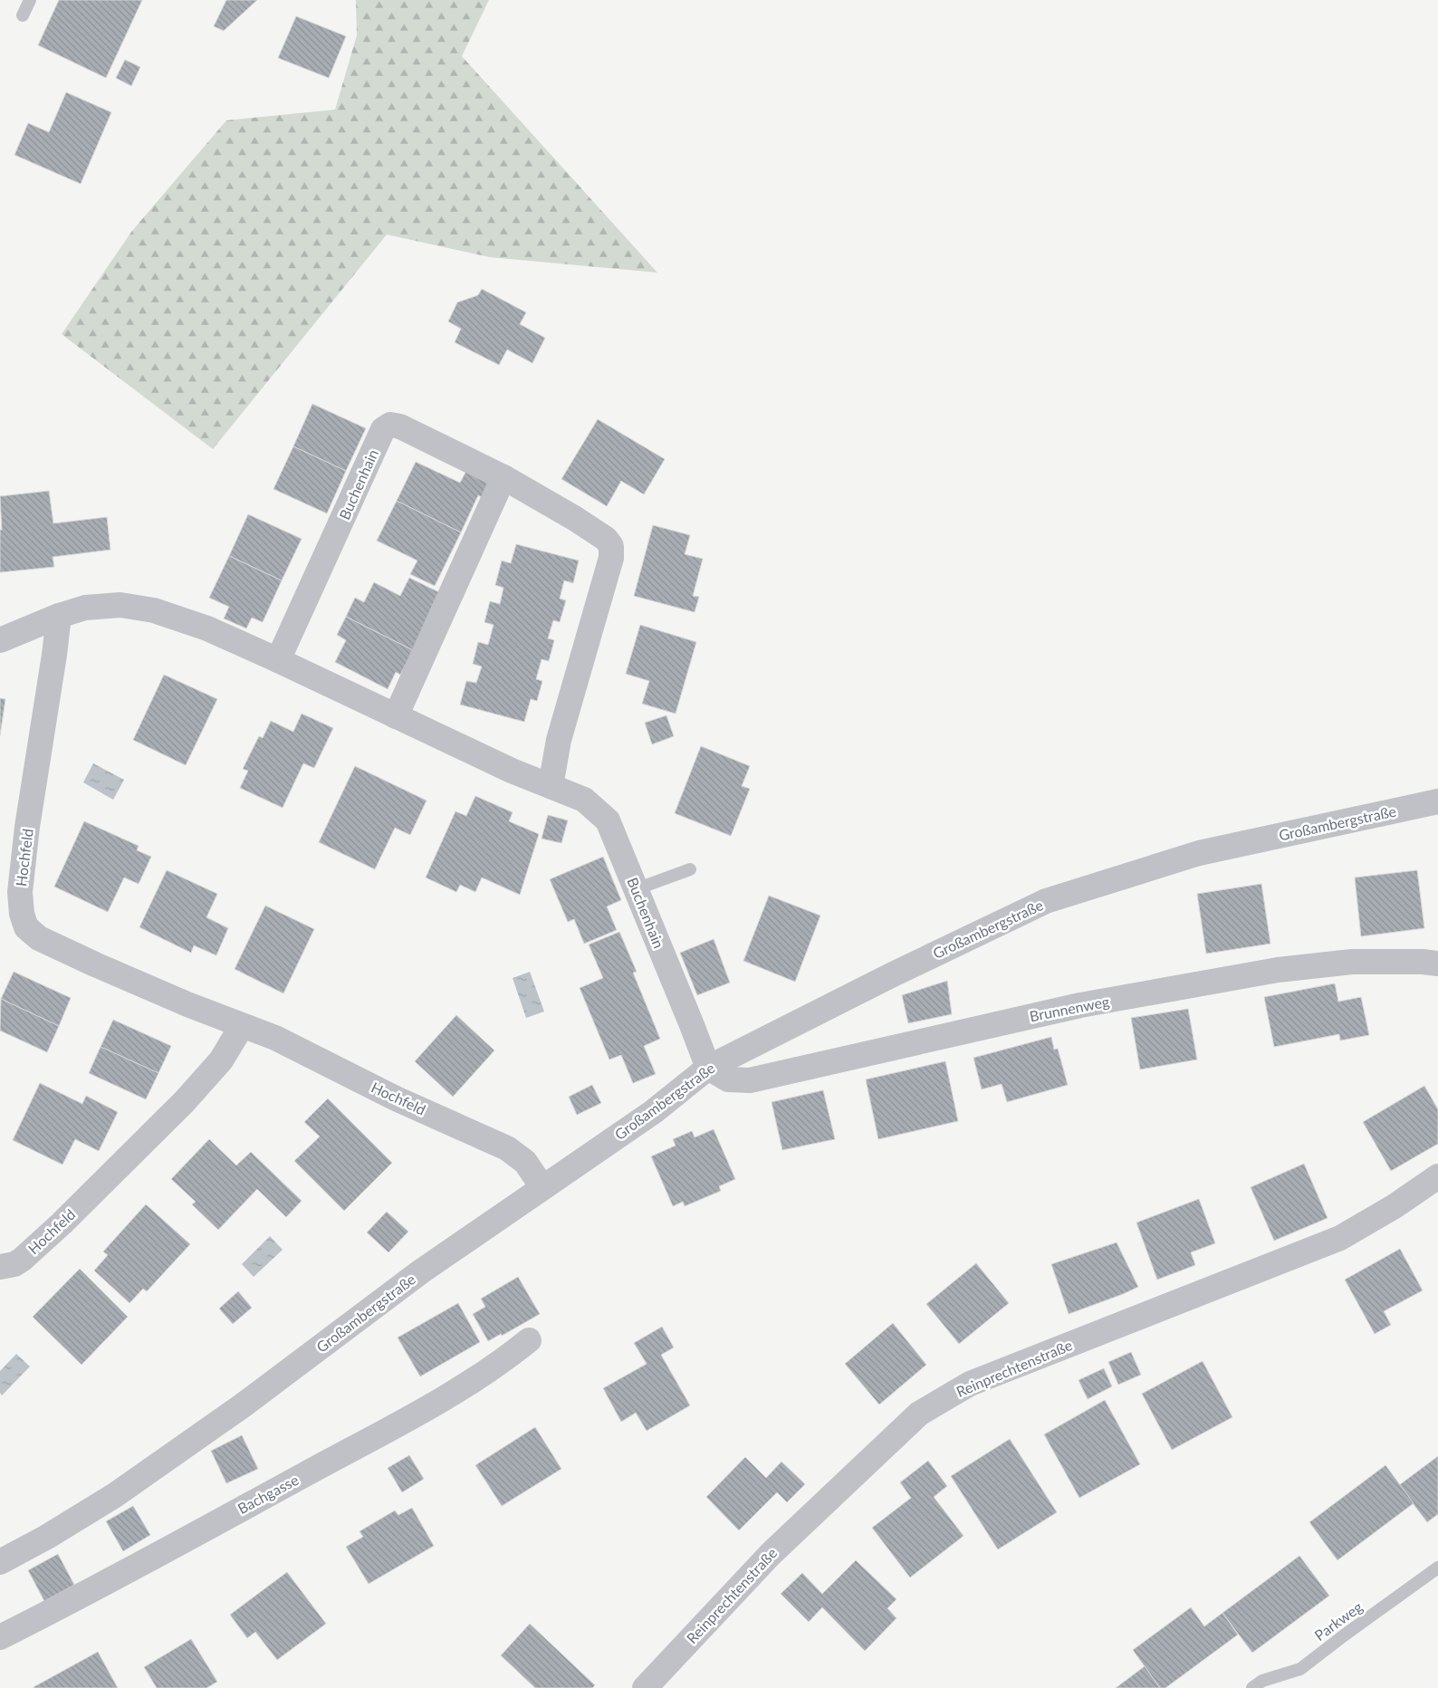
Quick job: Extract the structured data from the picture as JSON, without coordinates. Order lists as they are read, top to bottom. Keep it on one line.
{"streets":{"street":["Buchenhain","Großambergstraße","Hochfeld","Brunnenweg","Reinprechtenstraße","Bachgasse"],"lane":["Parkweg"]},"crossings":[["Buchenhain","Großambergstraße"],["Buchenhain","Hochfeld"],["Buchenhain","Brunnenweg"],["Großambergstraße","Hochfeld"],["Großambergstraße","Brunnenweg"]]}
